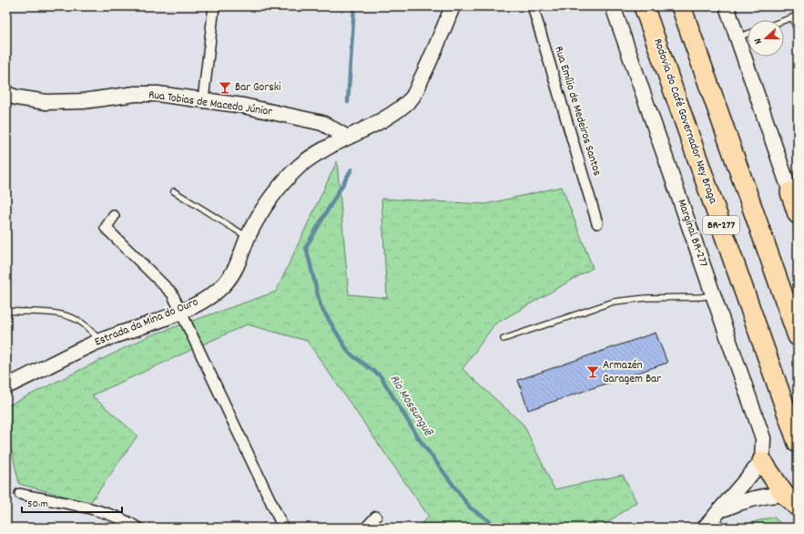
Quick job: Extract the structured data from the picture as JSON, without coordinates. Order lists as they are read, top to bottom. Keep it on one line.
{"streets":{"highway":["Rodovia do Café Governador Ney Braga","BR-277"],"street":["Rua Tobias de Macedo Júnior","Rua Emílio de Medeiros Santos","Marginal BR-277","Estrada da Mina do Ouro"]},"crossings":[["Rua Tobias de Macedo Júnior","Estrada da Mina do Ouro"]],"water":["Rio Mossunguê"],"places":{"bar":["Bar Gorski","Armazén Garagem Bar"]},"scale_bar":"50 m","north":"left"}
